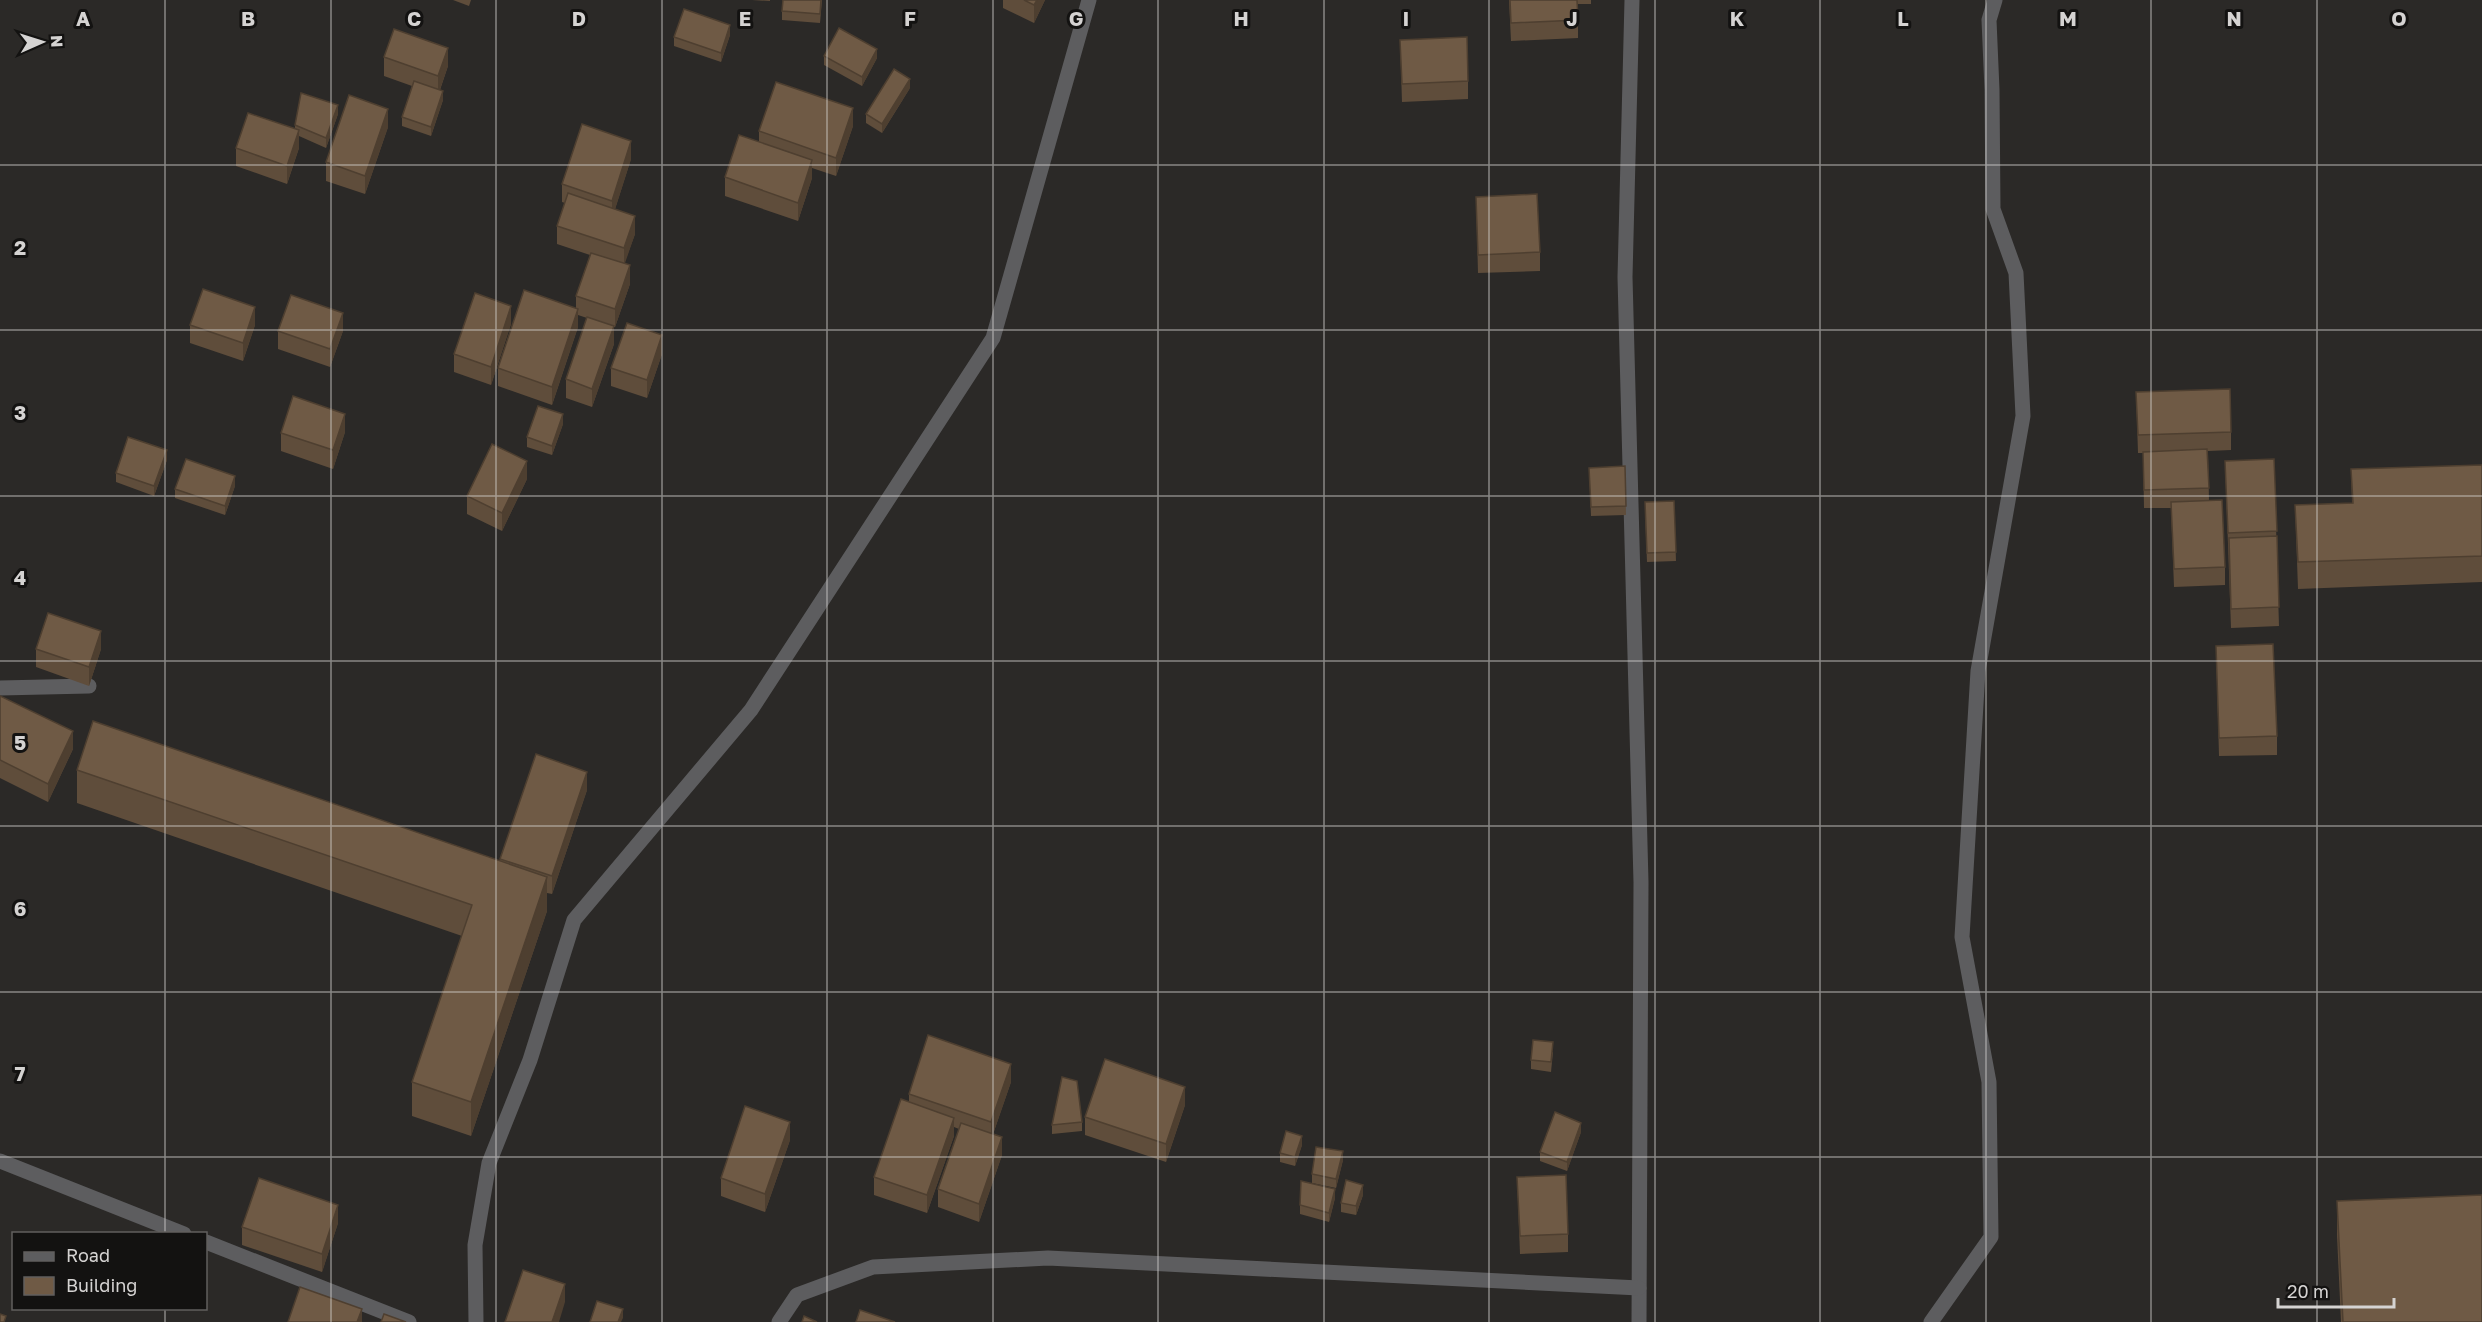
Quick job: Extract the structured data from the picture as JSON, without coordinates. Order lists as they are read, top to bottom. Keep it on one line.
{"legend":["Road","Building"],"scale_bar":"20 m","north":"right","grid":{"columns":["A","B","C","D","E","F","G","H","I","J","K","L","M","N","O"],"rows":["2","3","4","5","6","7"]}}
